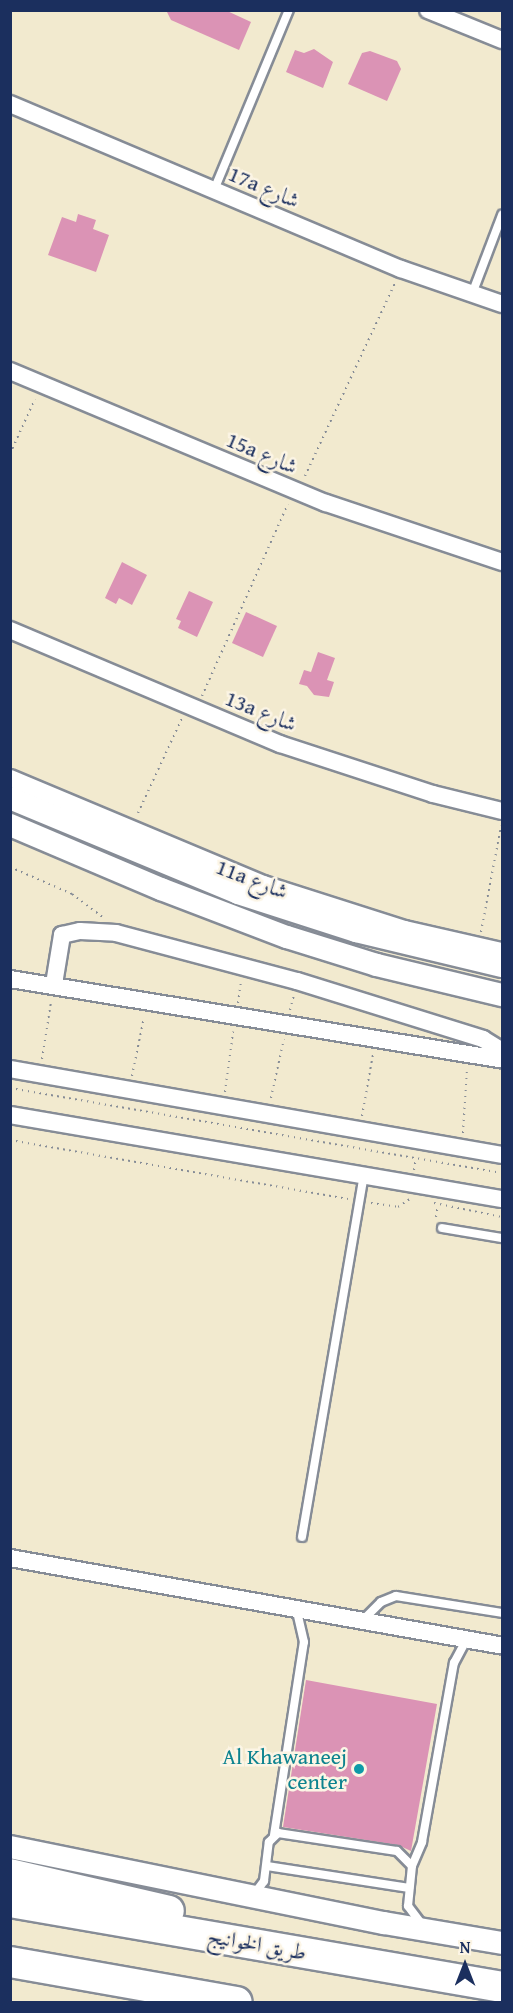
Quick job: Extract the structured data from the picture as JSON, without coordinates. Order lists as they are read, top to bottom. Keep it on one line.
{"streets":{"highway":["طريق الخوانيج"],"street":["17a شارع","15a شارع","13a شارع","11a شارع"]},"places":["Al Khawaneej center"],"north":"top"}
